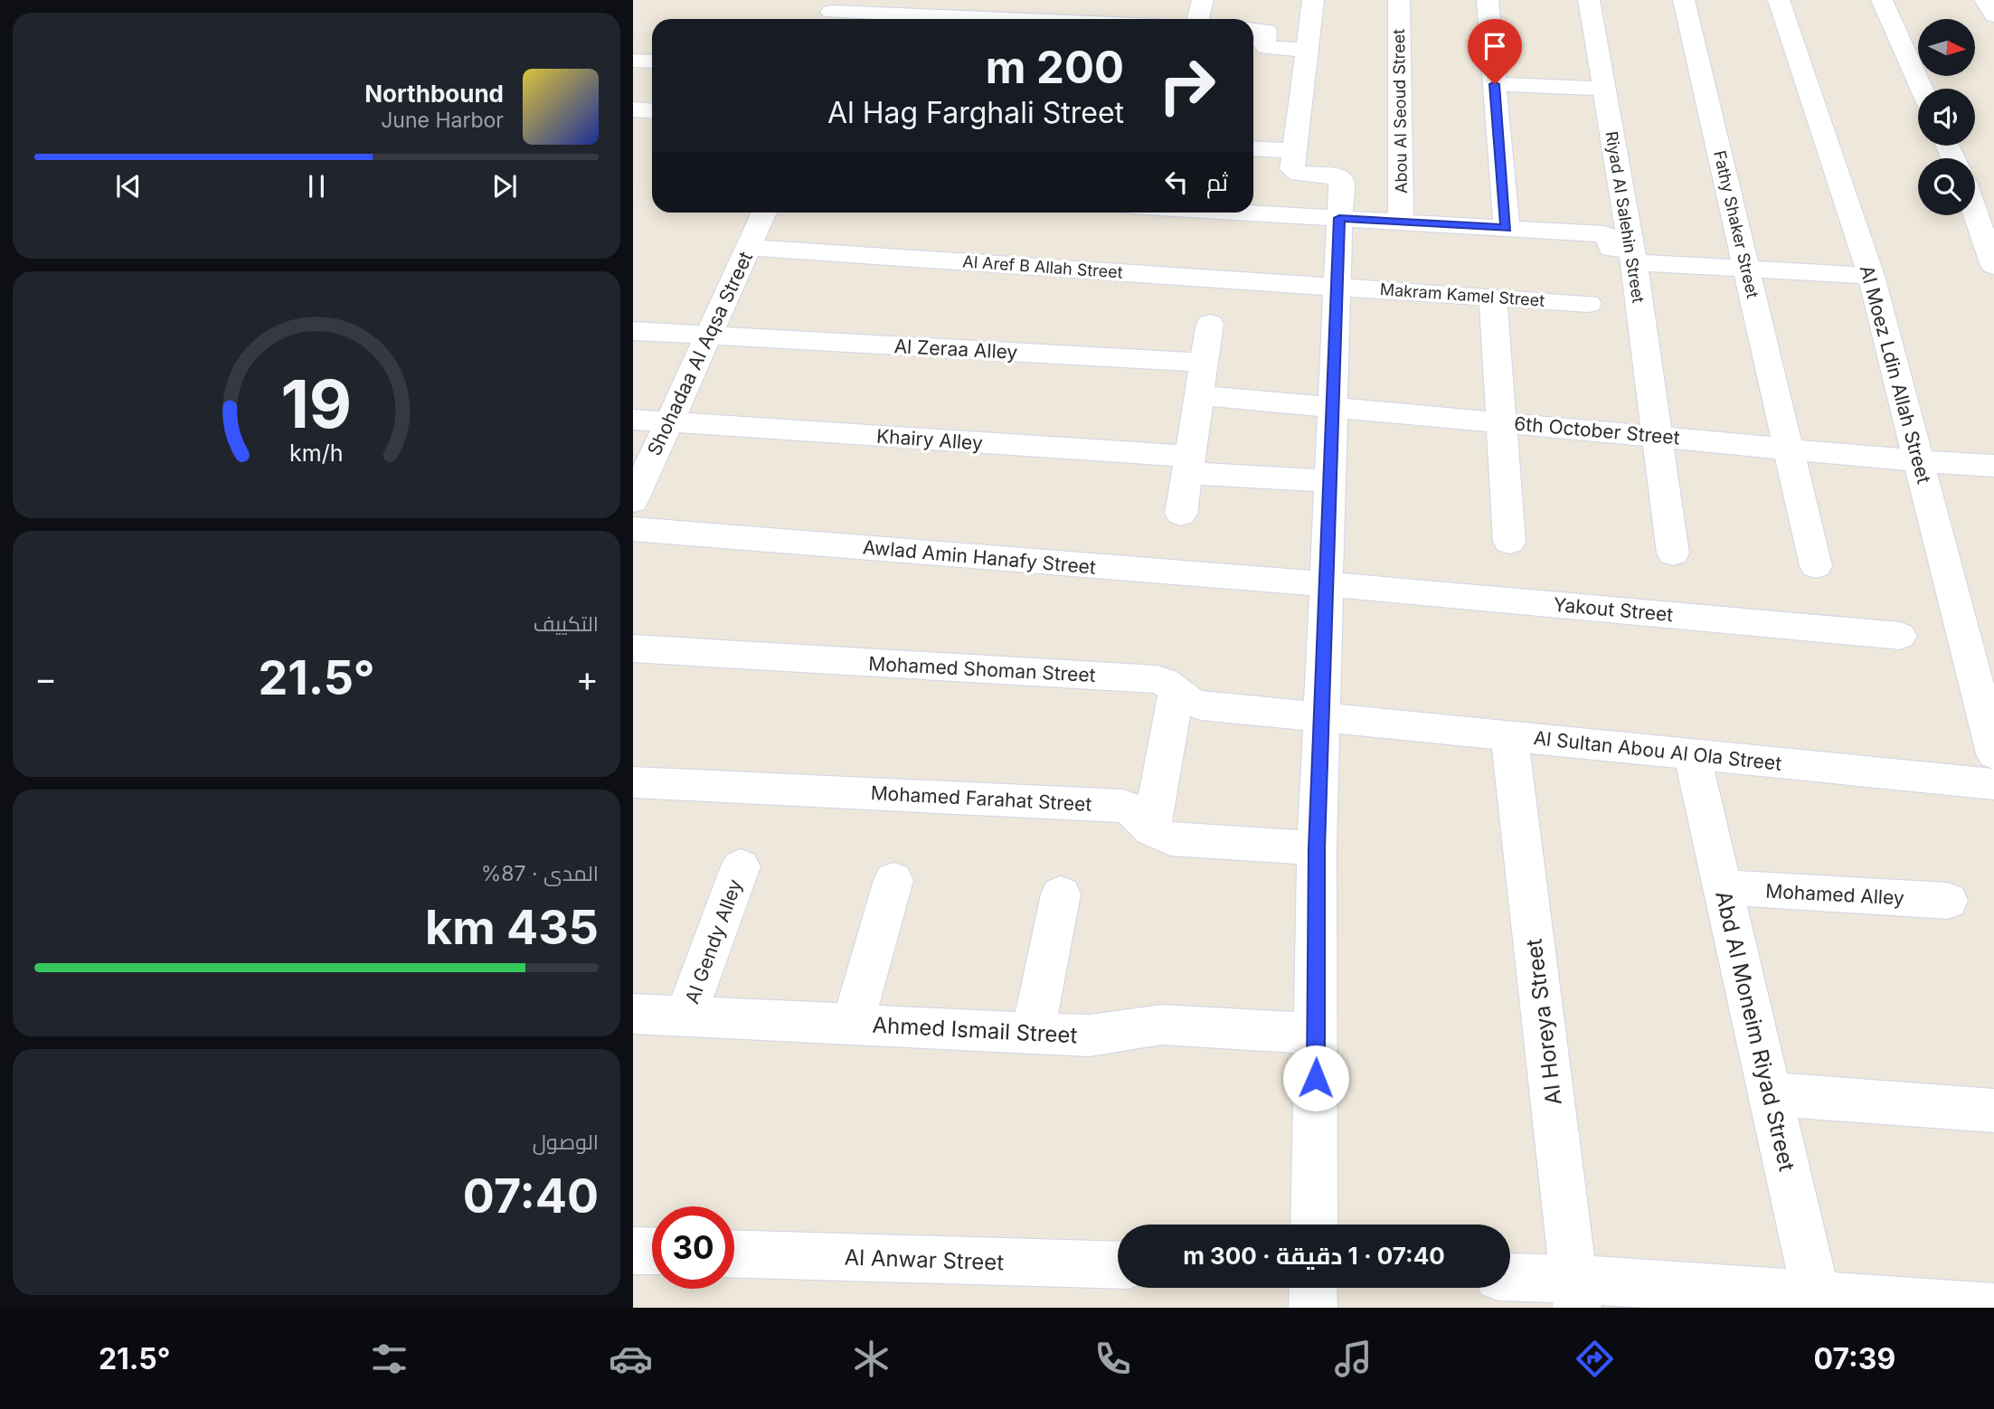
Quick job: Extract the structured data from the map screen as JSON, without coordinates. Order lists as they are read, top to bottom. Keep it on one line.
{"streets":{"street":["Abou Al Seoud Street","Riyad Al Salehin Street","Fathy Shaker Street","Al Aref B Allah Street","Makram Kamel Street","Al Zeraa Alley","Shohadaa Al Aqsa Street","Al Moez Ldin Allah Street","6th October Street","Khairy Alley","Awlad Amin Hanafy Street","Yakout Street","Mohamed Shoman Street","Al Sultan Abou Al Ola Street","Mohamed Farahat Street","Mohamed Alley","Al Gendy Alley","Al Horeya Street","Ahmed Ismail Street","Abd Al Moneim Riyad Street","Al Anwar Street"]},"crossings":[["Riyad Al Salehin Street","6th October Street"],["Fathy Shaker Street","6th October Street"],["Al Aref B Allah Street","Makram Kamel Street"],["Al Aref B Allah Street","Shohadaa Al Aqsa Street"],["Al Zeraa Alley","Shohadaa Al Aqsa Street"],["Shohadaa Al Aqsa Street","Khairy Alley"],["Al Moez Ldin Allah Street","6th October Street"],["Awlad Amin Hanafy Street","Yakout Street"],["Mohamed Shoman Street","Al Sultan Abou Al Ola Street"],["Al Sultan Abou Al Ola Street","Al Horeya Street"],["Al Sultan Abou Al Ola Street","Abd Al Moneim Riyad Street"],["Mohamed Alley","Abd Al Moneim Riyad Street"],["Al Gendy Alley","Ahmed Ismail Street"]],"north":"right","page":{"turn":["200 m","Al Hag Farghali Street"],"song":["Northbound","June Harbor"],"then":"ثم","tile":["التكييف",["المدى · 87%","435 km"],["الوصول","07:40"]],"heat":["−","21.5°","+"],"limit":"30","trip":"07:40 · 1 دقيقة · 300 m","tabs":["07:39","21.5°"],"gauge":["19","km/h"]}}
